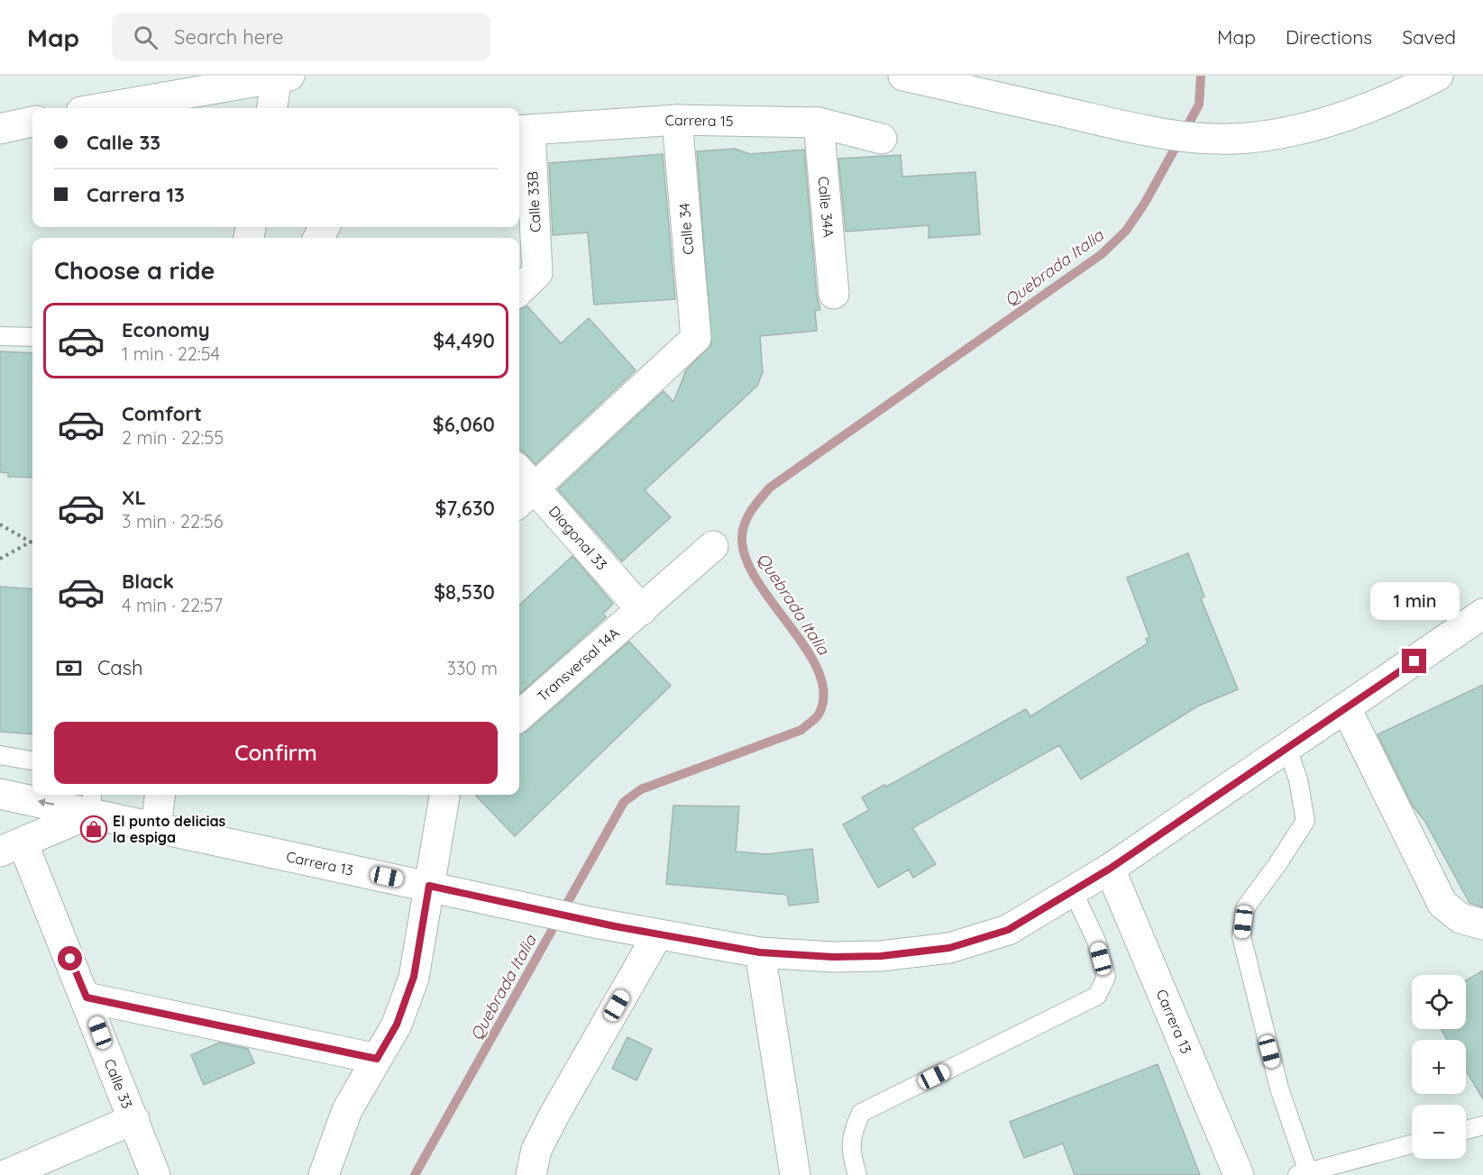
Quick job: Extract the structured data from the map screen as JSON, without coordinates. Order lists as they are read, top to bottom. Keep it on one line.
{"streets":{"street":["Carrera 15","Calle 33B","Calle 34A","Calle 34","Diagonal 33","Transversal 14A","Carrera 13","Calle 33"]},"crossings":[["Carrera 15","Calle 33B"],["Carrera 15","Calle 34A"],["Carrera 15","Calle 34"],["Calle 34","Diagonal 33"],["Diagonal 33","Transversal 14A"]],"water":["Quebrada Italia"],"places":{"shop":["El punto delicias la espiga"]},"page":{"header":"Map","search":"Search here","nav":["Map","Directions","Saved"],"banner":["Calle 33","Carrera 13"],"heading":"Choose a ride","list":[{"name":"Economy","note":"1 min · 22:54","value":"$4,490"},{"name":"Comfort","note":"2 min · 22:55","value":"$6,060"},{"name":"XL","note":"3 min · 22:56","value":"$7,630"},{"name":"Black","note":"4 min · 22:57","value":"$8,530"}],"bubble":"1 min","pay":["Cash","330 m"],"buttons":"Confirm","map_buttons":["+","−"]}}
